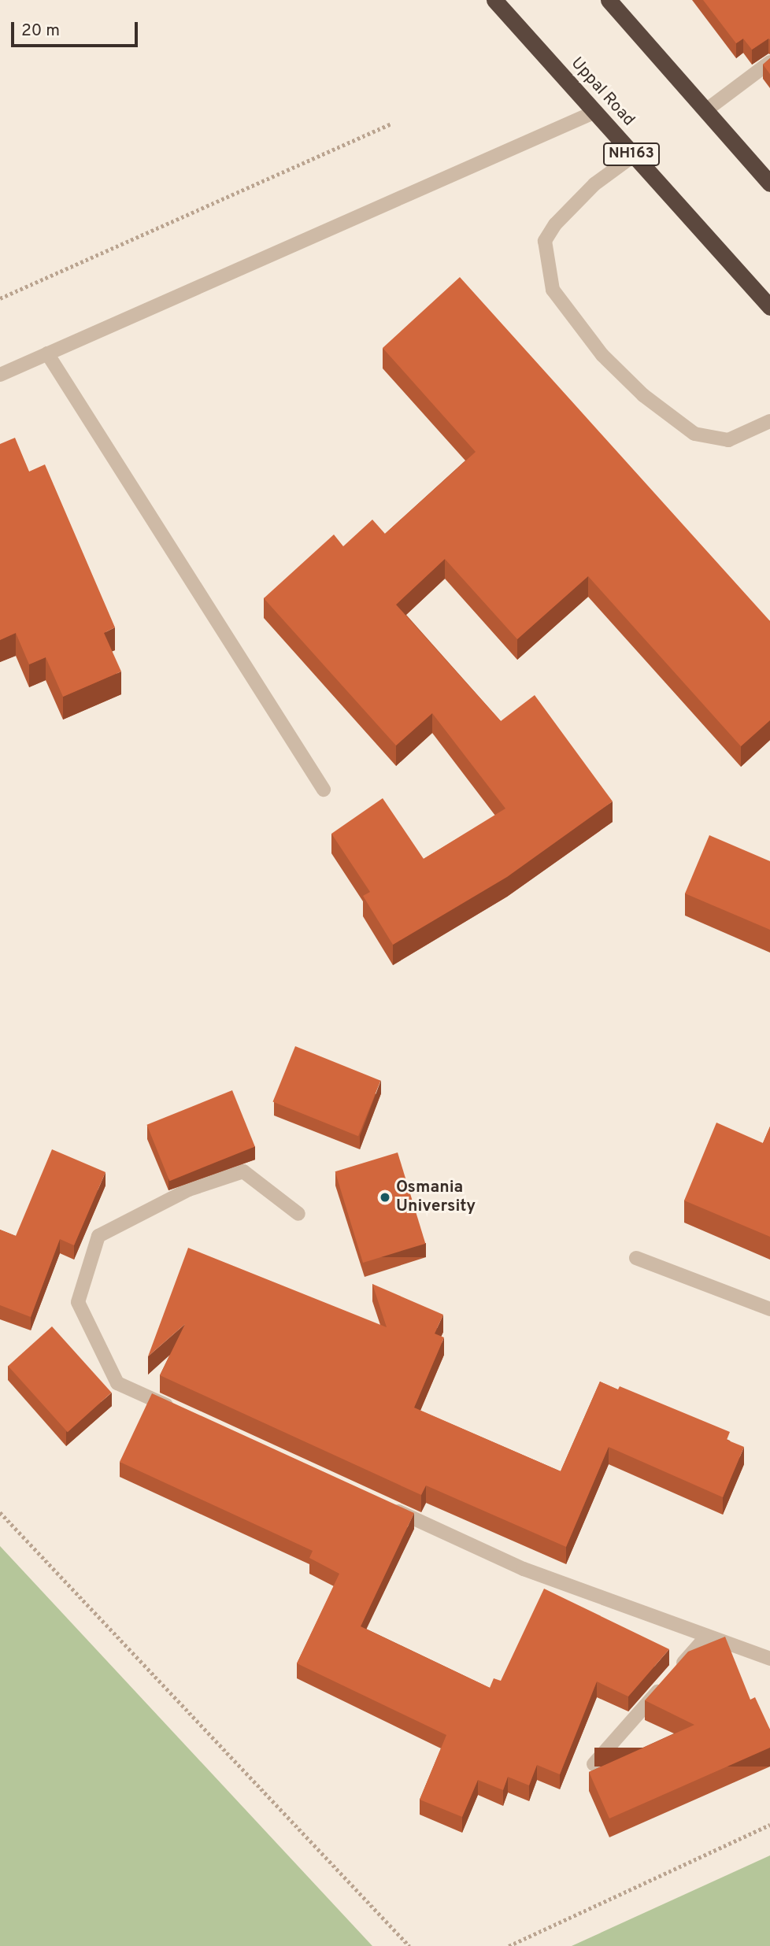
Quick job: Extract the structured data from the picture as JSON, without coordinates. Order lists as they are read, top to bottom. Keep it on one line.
{"streets":{"highway":["Uppal Road","NH163"]},"places":["Osmania University"],"scale_bar":"20 m"}
